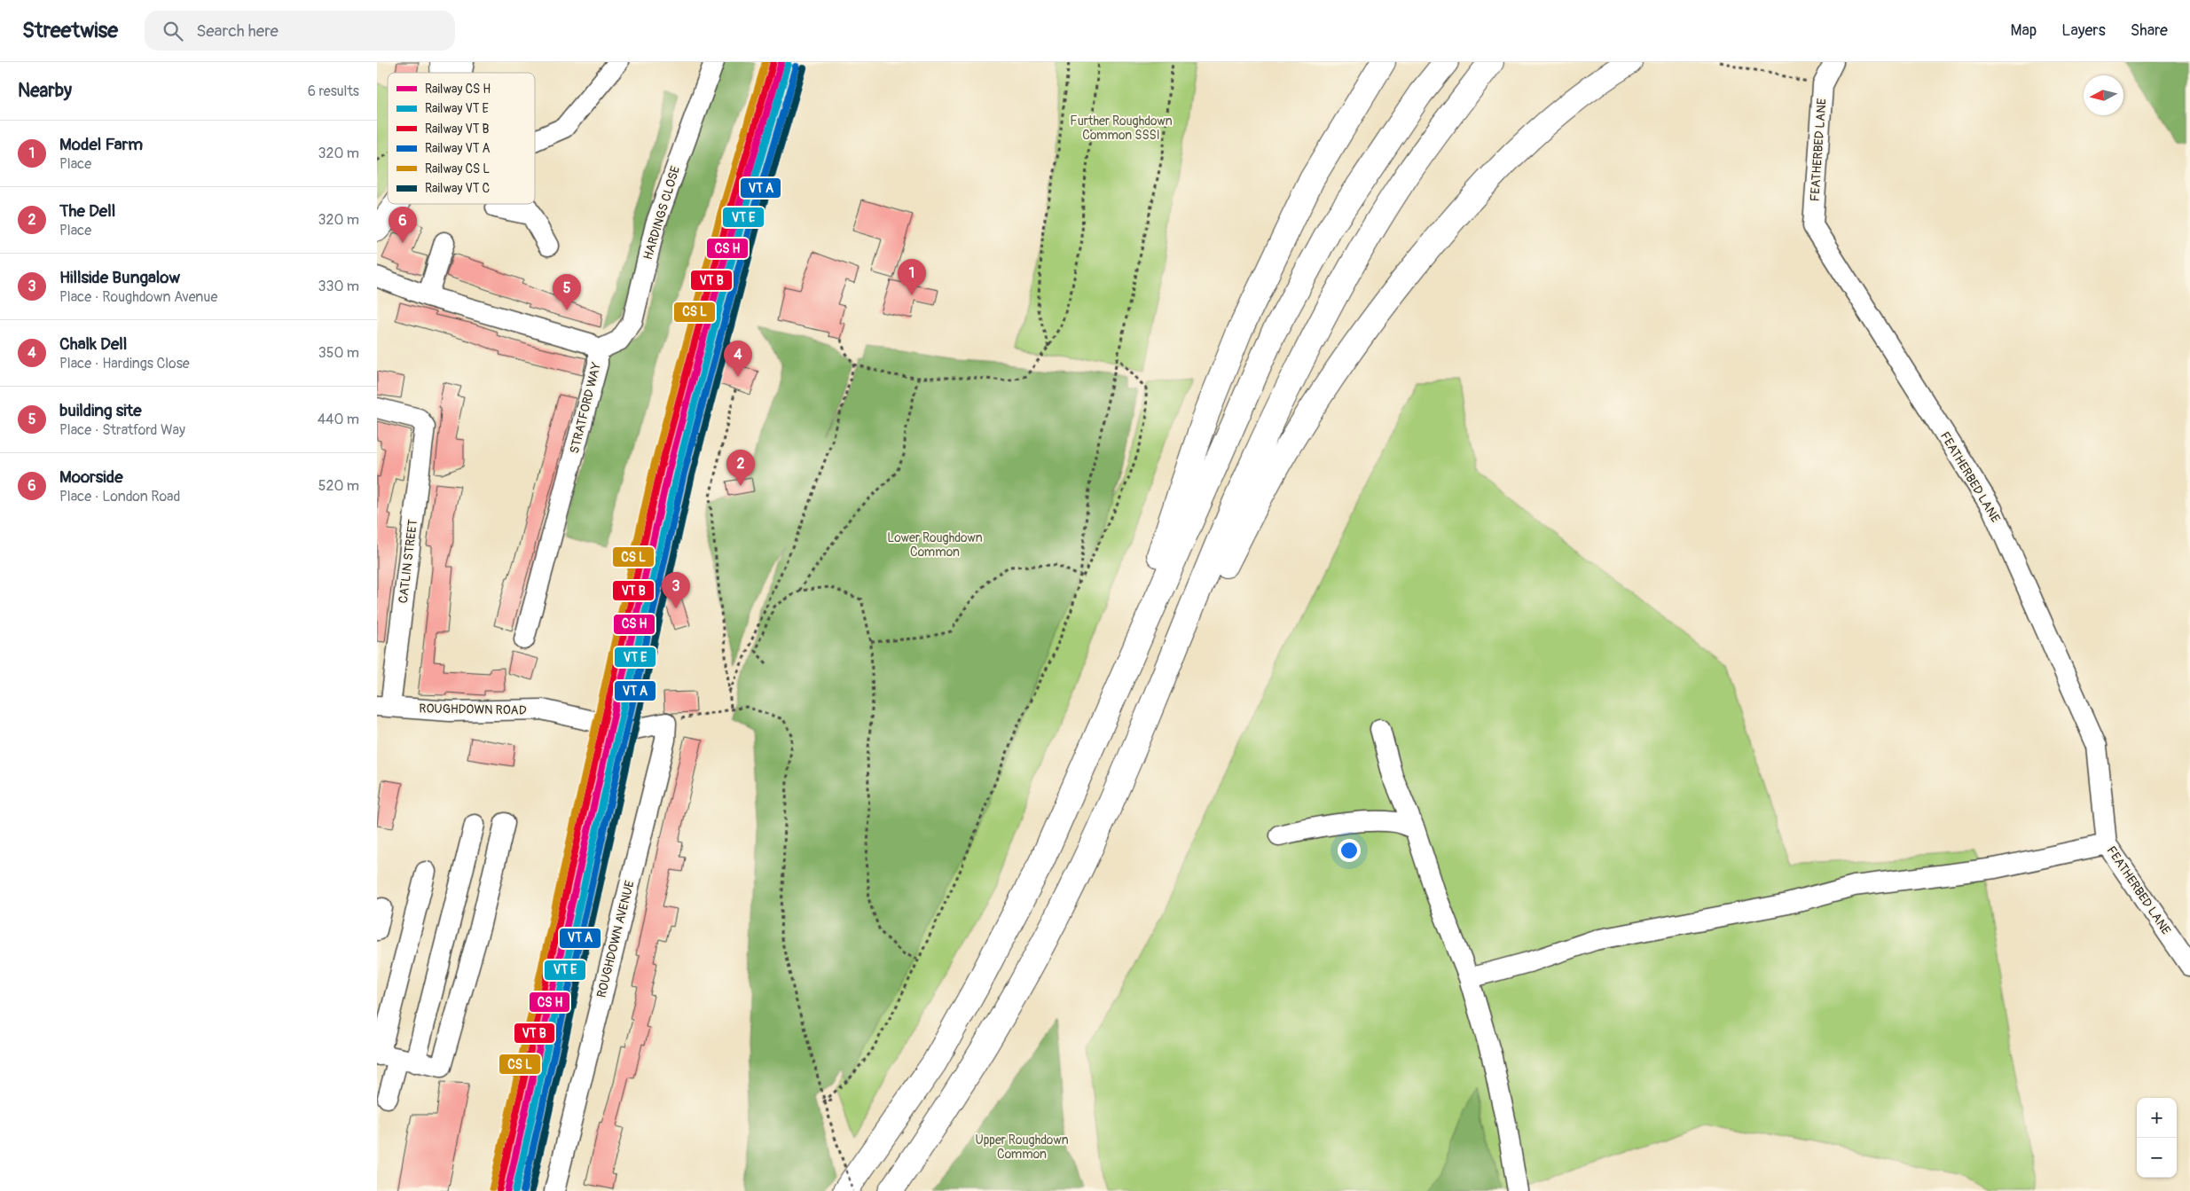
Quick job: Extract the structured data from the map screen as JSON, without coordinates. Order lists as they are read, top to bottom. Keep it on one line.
{"streets":{"street":["FEATHERBED LANE","HARDINGS CLOSE","STRATFORD WAY","CATLIN STREET","ROUGHDOWN ROAD","ROUGHDOWN AVENUE"]},"crossings":[["HARDINGS CLOSE","STRATFORD WAY"],["CATLIN STREET","ROUGHDOWN ROAD"],["ROUGHDOWN ROAD","ROUGHDOWN AVENUE"]],"parks":["Further Roughdown Common SSSI","Lower Roughdown Common","Upper Roughdown Common"],"legend":["Railway CS H","Railway VT E","Railway VT B","Railway VT A","Railway CS L","Railway VT C"],"north":"left","page":{"header":"Streetwise","search":"Search here","nav":["Map","Layers","Share"],"heading":["Nearby","6 results"],"list":[{"mark":"1","name":"Model Farm","note":"Place","value":"320 m"},{"mark":"2","name":"The Dell","note":"Place","value":"320 m"},{"mark":"3","name":"Hillside Bungalow","note":"Place · Roughdown Avenue","value":"330 m"},{"mark":"4","name":"Chalk Dell","note":"Place · Hardings Close","value":"350 m"},{"mark":"5","name":"building site","note":"Place · Stratford Way","value":"440 m"},{"mark":"6","name":"Moorside","note":"Place · London Road","value":"520 m"}],"pins":["6","1","5","4","2","3"],"map_buttons":["+","−"]}}
